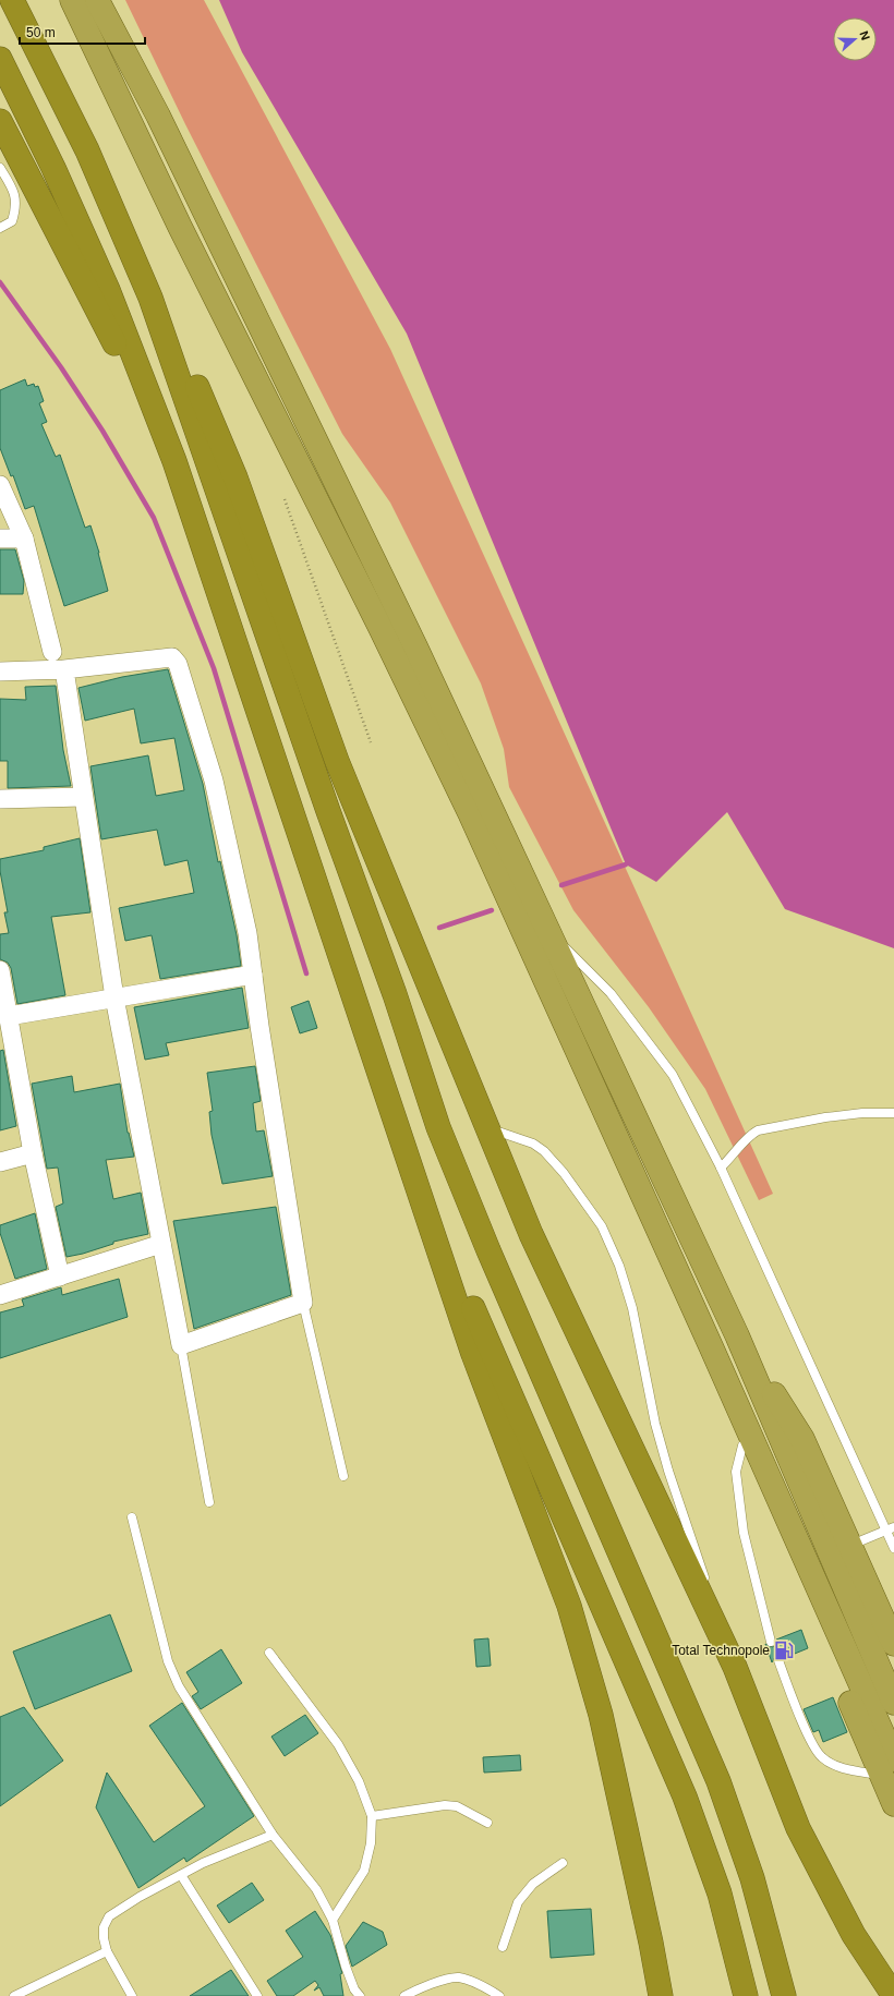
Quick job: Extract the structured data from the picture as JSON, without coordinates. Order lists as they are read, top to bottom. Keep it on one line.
{"places":{"fuel station":["Total Technopole"]},"scale_bar":"50 m","north":"right"}
